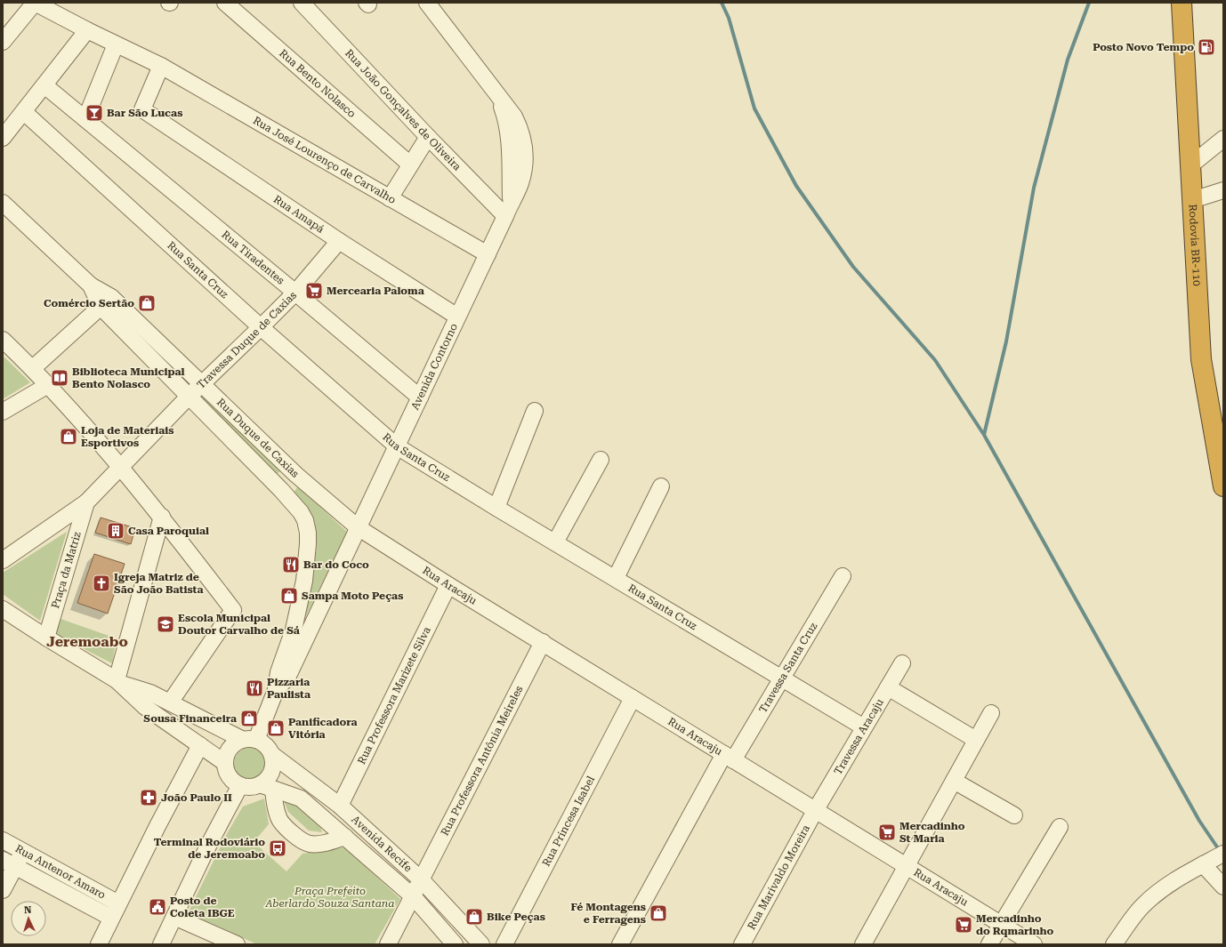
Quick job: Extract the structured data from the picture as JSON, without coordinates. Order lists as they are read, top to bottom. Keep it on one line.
{"streets":{"highway":["Rodovia BR-110"],"street":["Rua Bento Nolasco","Rua João Gonçalves de Oliveira","Rua José Lourenço de Carvalho","Rua Amapá","Rua Tiradentes","Rua Santa Cruz","Travessa Duque de Caxias","Avenida Contorno","Rua Duque de Caxias","Praça da Matriz","Rua Aracaju","Travessa Santa Cruz","Rua Professora Marizete Silva","Travessa Aracaju","Rua Professora Antônia Meireles","Rua Princesa Isabel","Avenida Recife","Rua Antenor Amaro","Rua Marivaldo Moreira"]},"crossings":[["Rua João Gonçalves de Oliveira","Avenida Contorno"],["Rua José Lourenço de Carvalho","Rua Amapá"],["Rua José Lourenço de Carvalho","Avenida Contorno"],["Rua Amapá","Travessa Duque de Caxias"],["Rua Amapá","Avenida Contorno"],["Rua Tiradentes","Travessa Duque de Caxias"],["Rua Tiradentes","Avenida Contorno"],["Rua Santa Cruz","Travessa Duque de Caxias"],["Rua Santa Cruz","Avenida Contorno"],["Rua Santa Cruz","Travessa Santa Cruz"],["Rua Santa Cruz","Travessa Aracaju"],["Travessa Duque de Caxias","Rua Duque de Caxias"],["Travessa Duque de Caxias","Praça da Matriz"],["Avenida Contorno","Rua Aracaju"],["Rua Duque de Caxias","Rua Aracaju"],["Rua Aracaju","Travessa Santa Cruz"],["Rua Aracaju","Rua Professora Marizete Silva"],["Rua Aracaju","Travessa Aracaju"],["Rua Aracaju","Rua Professora Antônia Meireles"],["Rua Aracaju","Rua Princesa Isabel"],["Rua Aracaju","Rua Marivaldo Moreira"],["Rua Professora Marizete Silva","Avenida Recife"],["Travessa Aracaju","Rua Marivaldo Moreira"],["Rua Professora Antônia Meireles","Avenida Recife"]],"districts":["Jeremoabo"],"parks":["Praça Prefeito Aberlardo Souza Santana"],"places":{"fuel station":["Posto Novo Tempo"],"bar":["Bar São Lucas"],"supermarket":["Mercearia Paloma","Mercadinho St Maria","Mercadinho do Rqmarinho"],"shop":["Comércio Sertão","Loja de Materiais Esportivos","Sampa Moto Peças","Sousa Financeira","Panificadora Vitória","Fé Montagens e Ferragens","Bike Peças"],"library":["Biblioteca Municipal Bento Nolasco"],"building":["Casa Paroquial"],"restaurant":["Bar do Coco","Pizzaria Paulista"],"church":["Igreja Matriz de São João Batista"],"school or university":["Escola Municipal Doutor Carvalho de Sá"],"pharmacy":["João Paulo II"],"bus stop":["Terminal Rodoviário de Jeremoabo"],"public building":["Posto de Coleta IBGE"]},"north":"top"}
